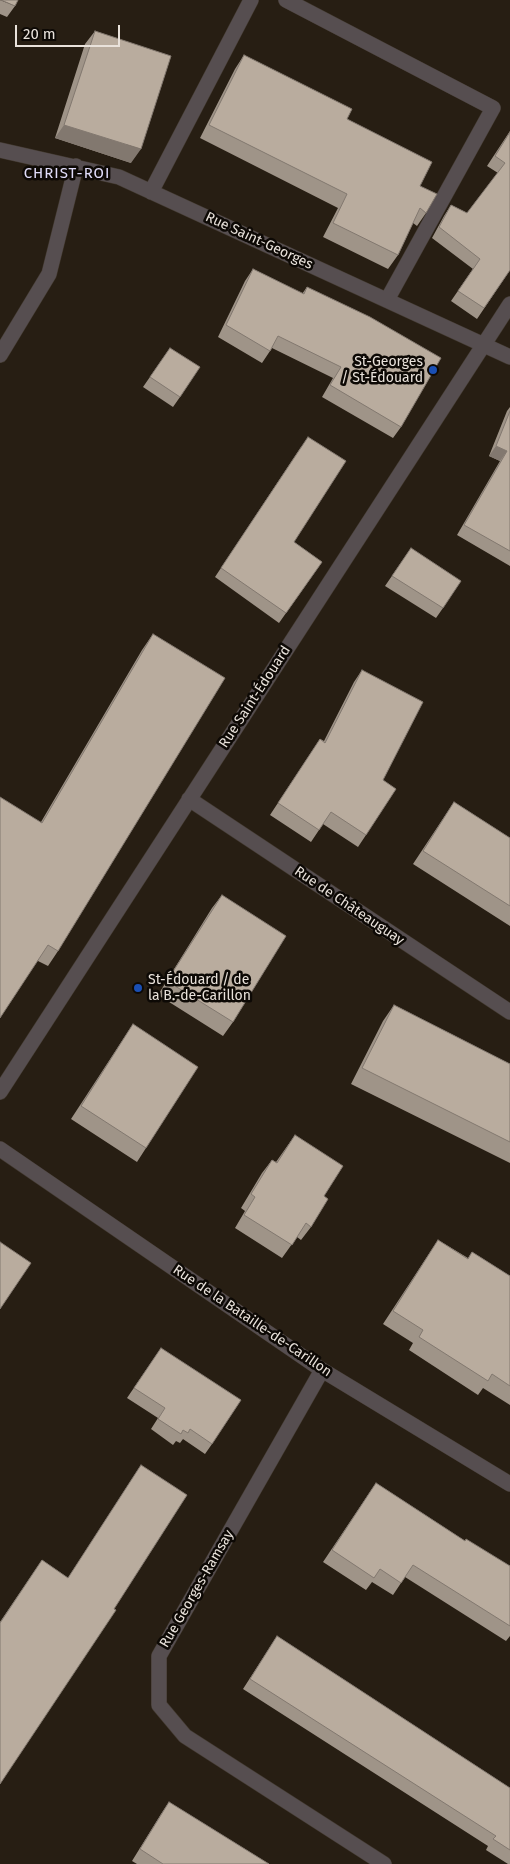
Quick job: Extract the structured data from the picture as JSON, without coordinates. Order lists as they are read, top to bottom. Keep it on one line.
{"streets":{"street":["Rue Saint-Georges","Rue Saint-Édouard","Rue de Châteauguay","Rue de la Bataille-de-Carillon","Rue Georges-Ramsay"]},"crossings":[["Rue Saint-Georges","Rue Saint-Édouard"],["Rue Saint-Édouard","Rue de Châteauguay"],["Rue de la Bataille-de-Carillon","Rue Georges-Ramsay"]],"districts":["CHRIST-ROI"],"places":["St-Georges / St-Édouard","St-Édouard / de la B.-de-Carillon"],"scale_bar":"20 m"}
